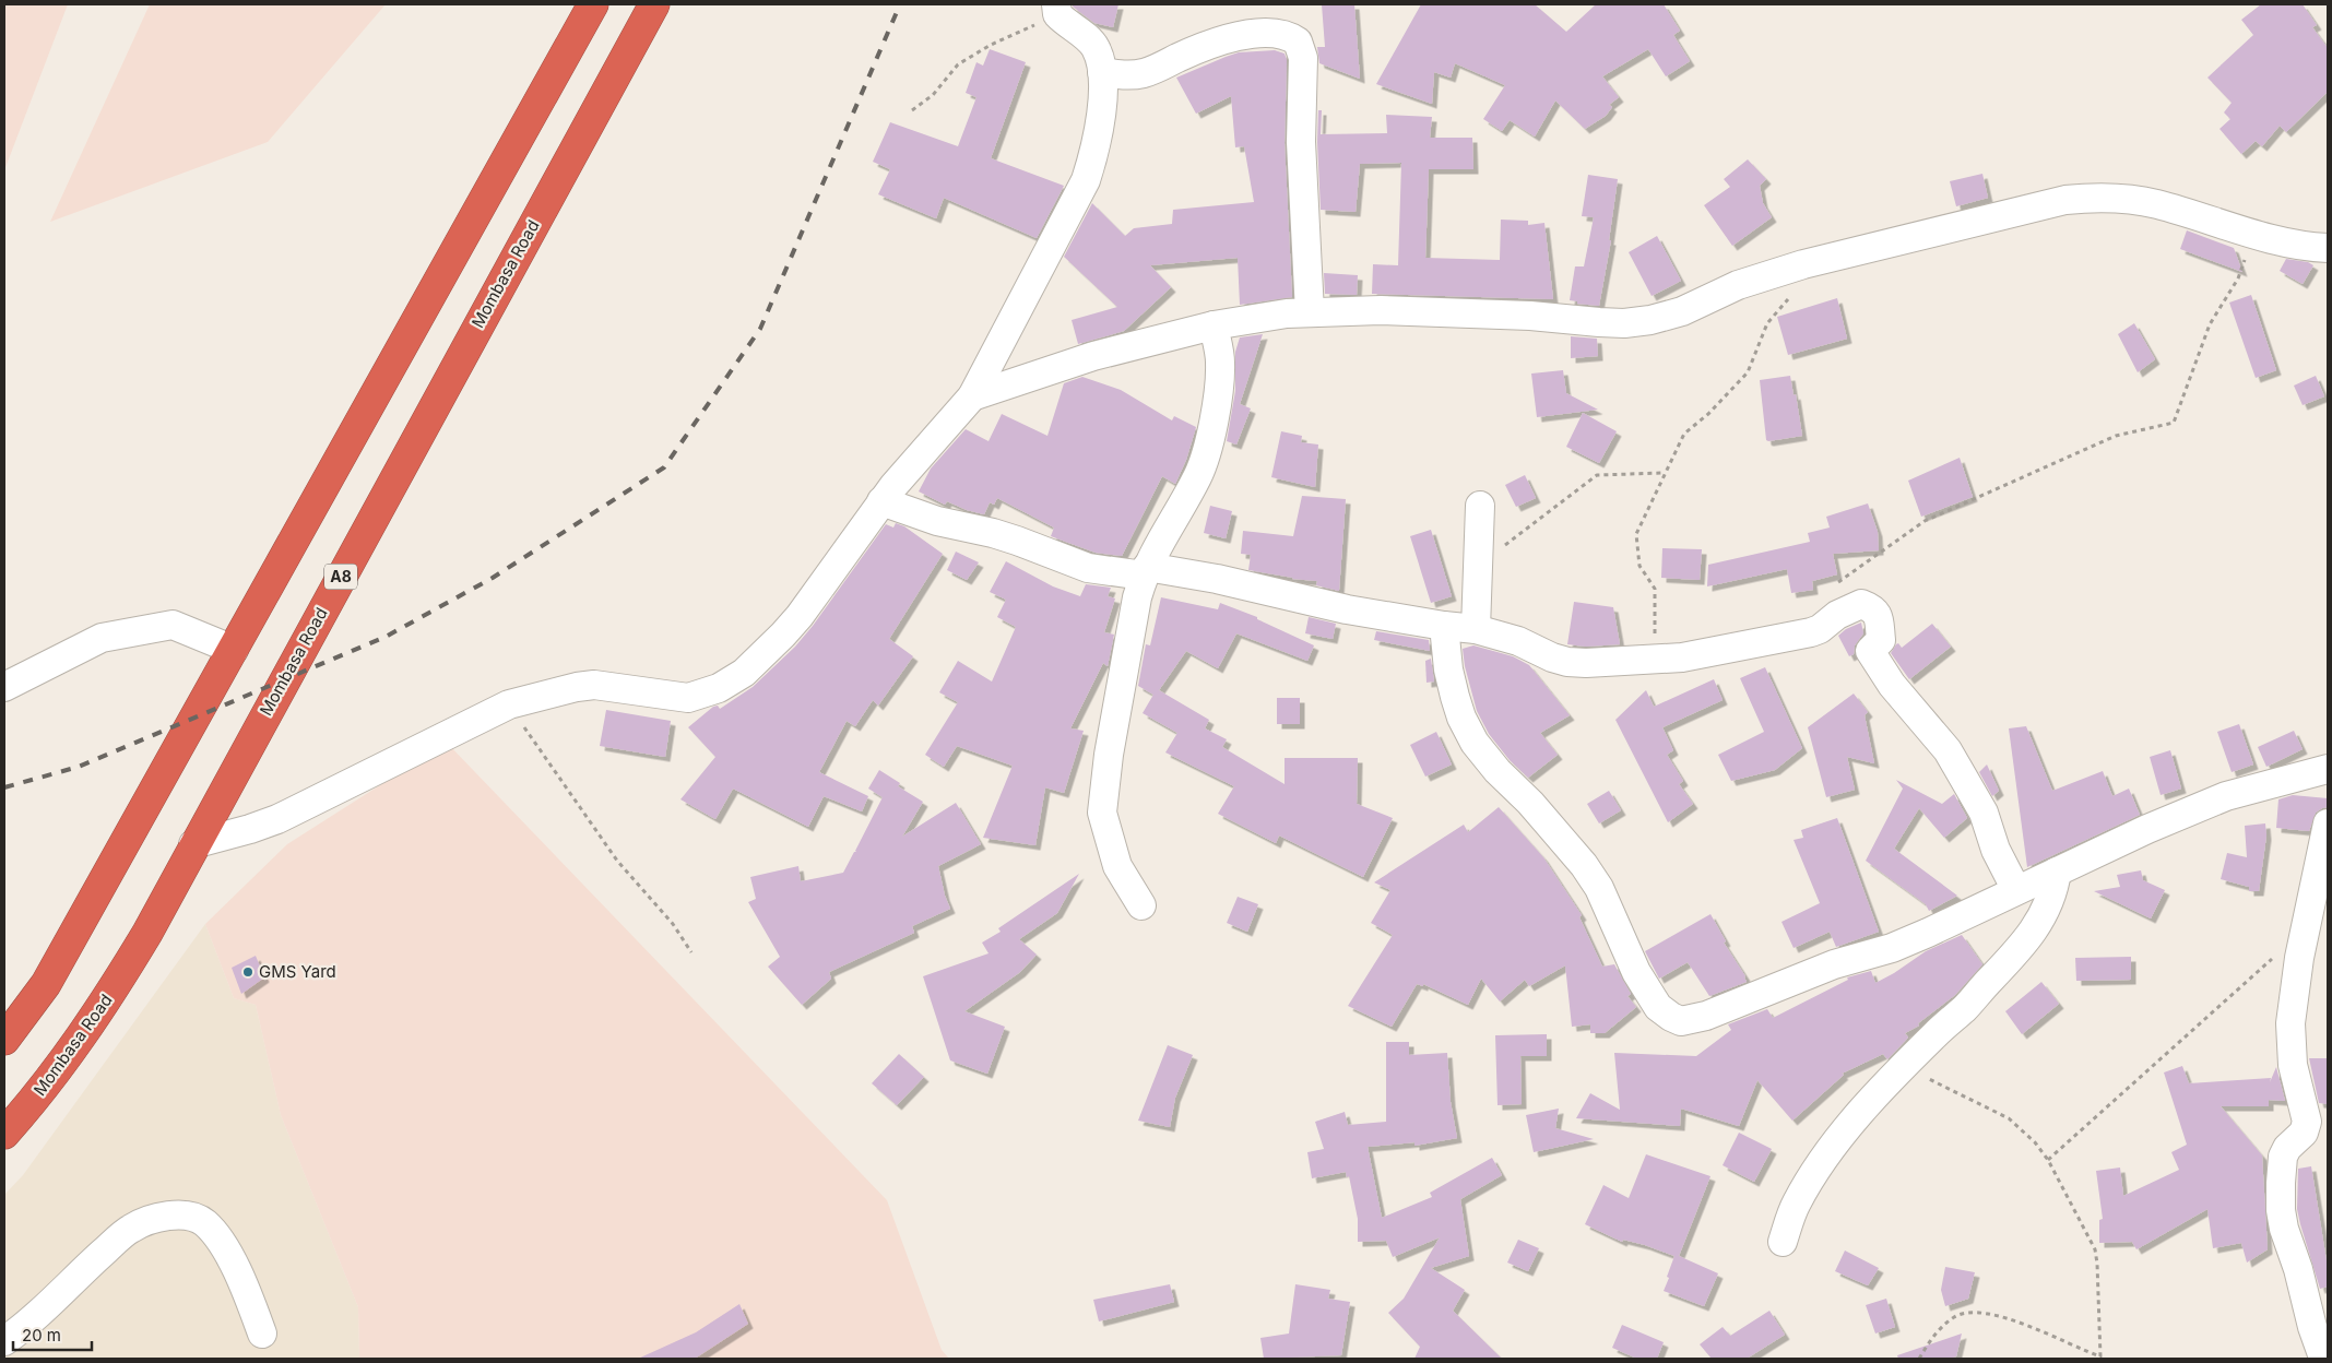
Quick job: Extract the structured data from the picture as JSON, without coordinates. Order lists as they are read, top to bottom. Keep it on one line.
{"streets":{"highway":["Mombasa Road","A8"]},"places":["GMS Yard"],"scale_bar":"20 m"}
